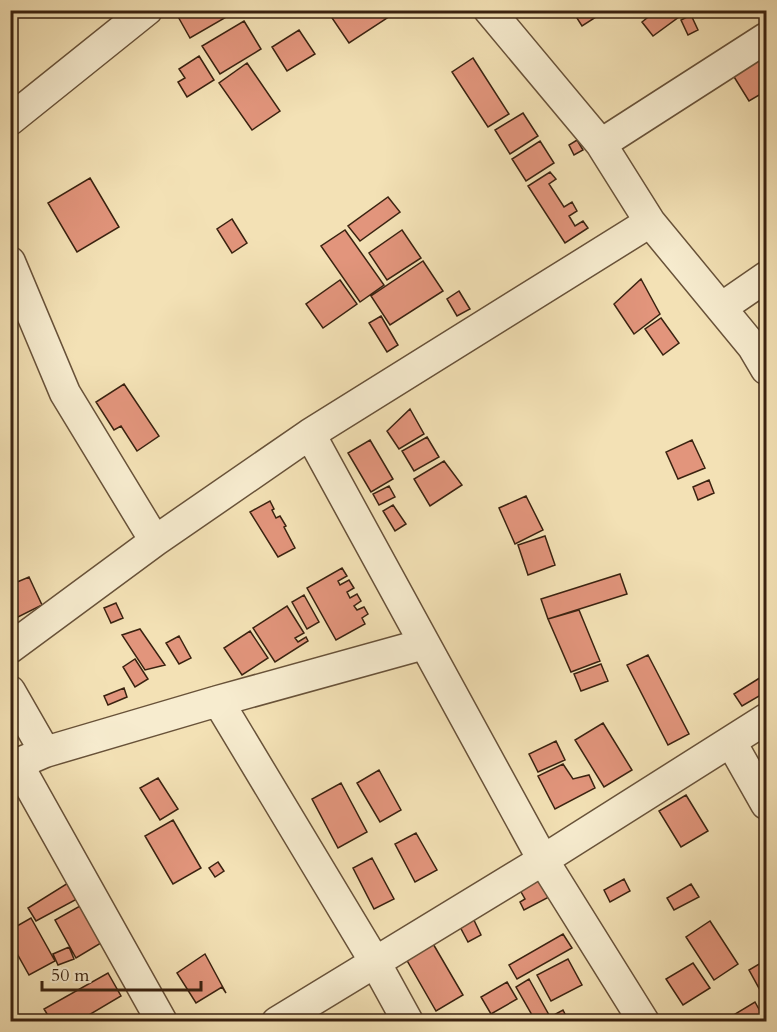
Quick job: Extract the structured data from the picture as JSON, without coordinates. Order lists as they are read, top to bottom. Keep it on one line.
{"scale_bar":"50 m"}
